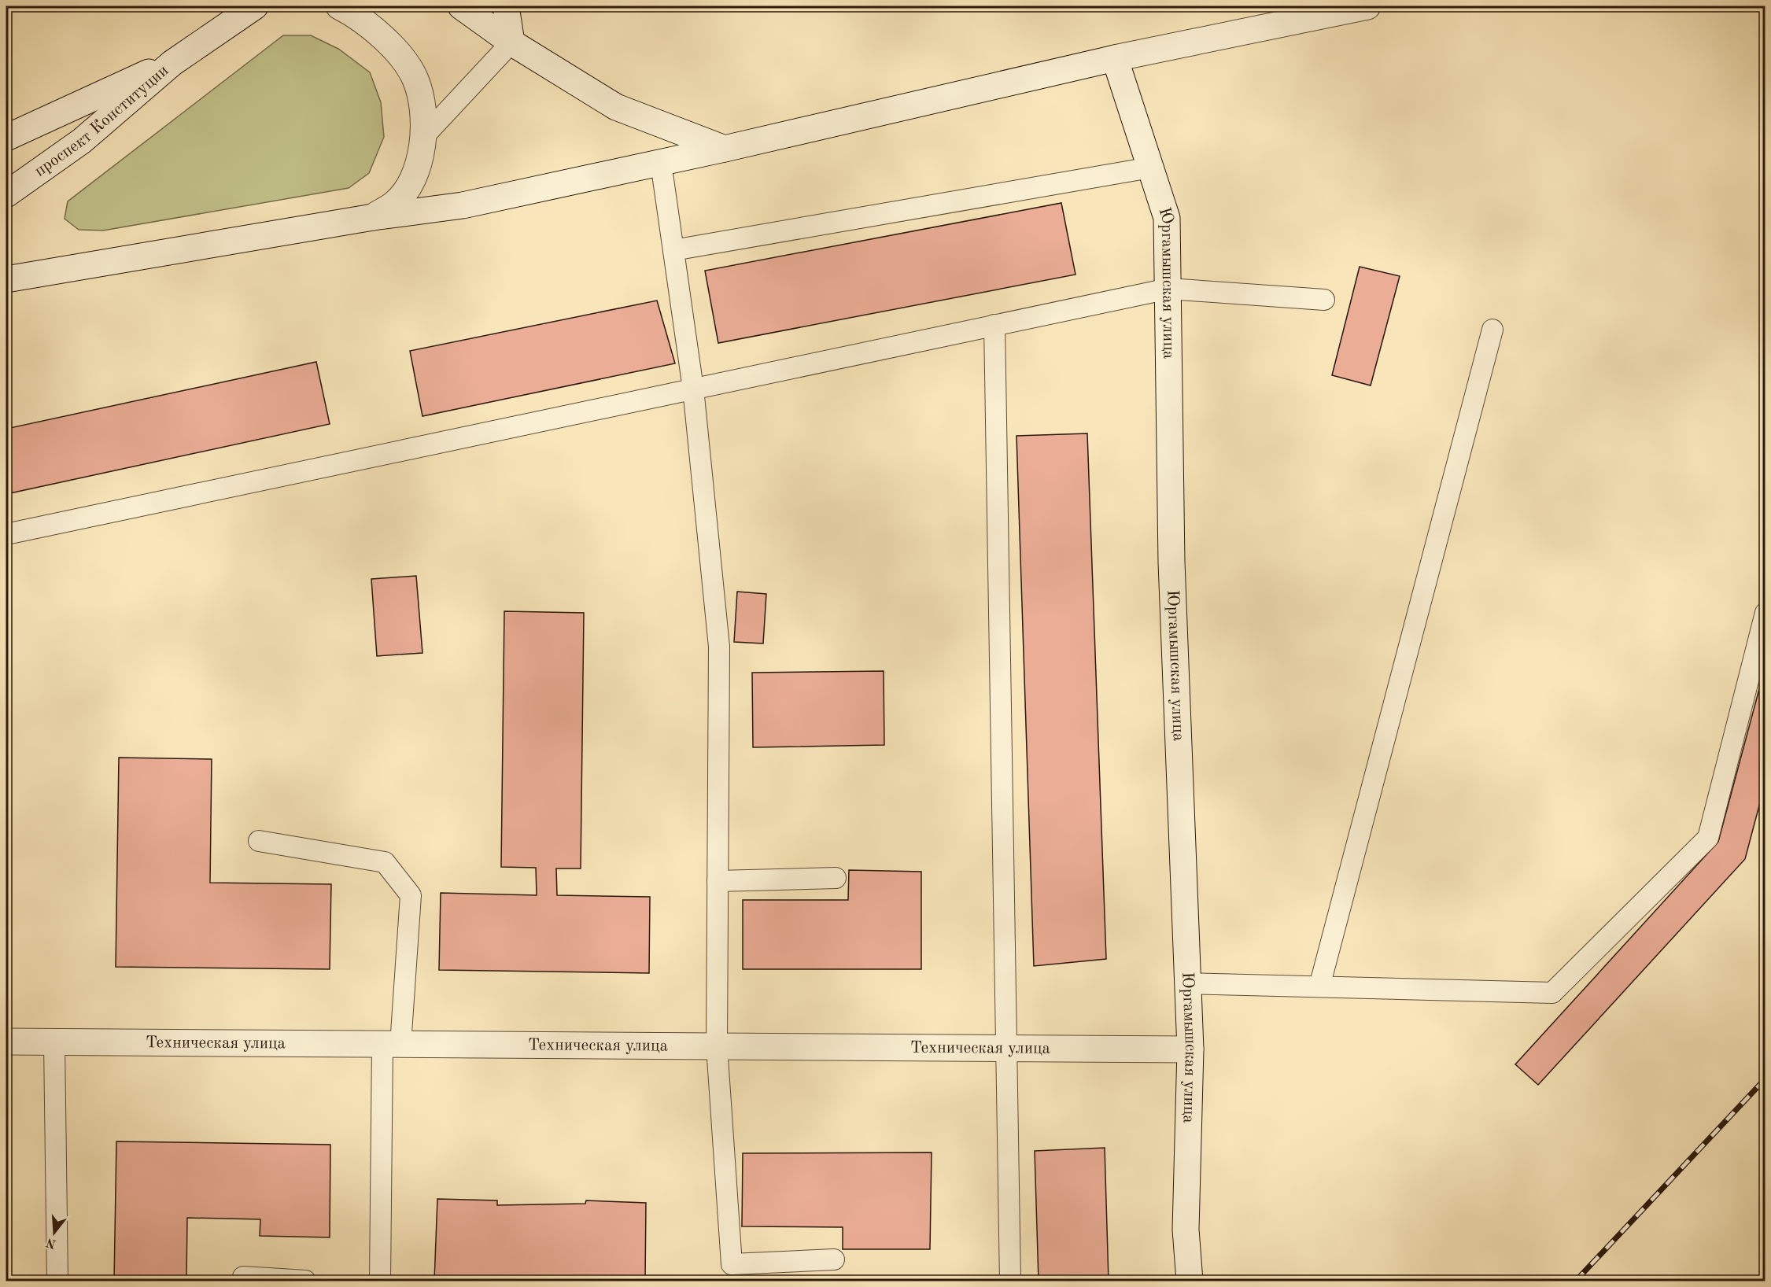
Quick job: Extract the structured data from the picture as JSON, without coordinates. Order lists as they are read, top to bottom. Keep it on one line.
{"streets":{"street":["проспект Конституции","Юргамышская улица","Техническая улица"]},"crossings":[["Юргамышская улица","Техническая улица"]],"north":"bottom"}
